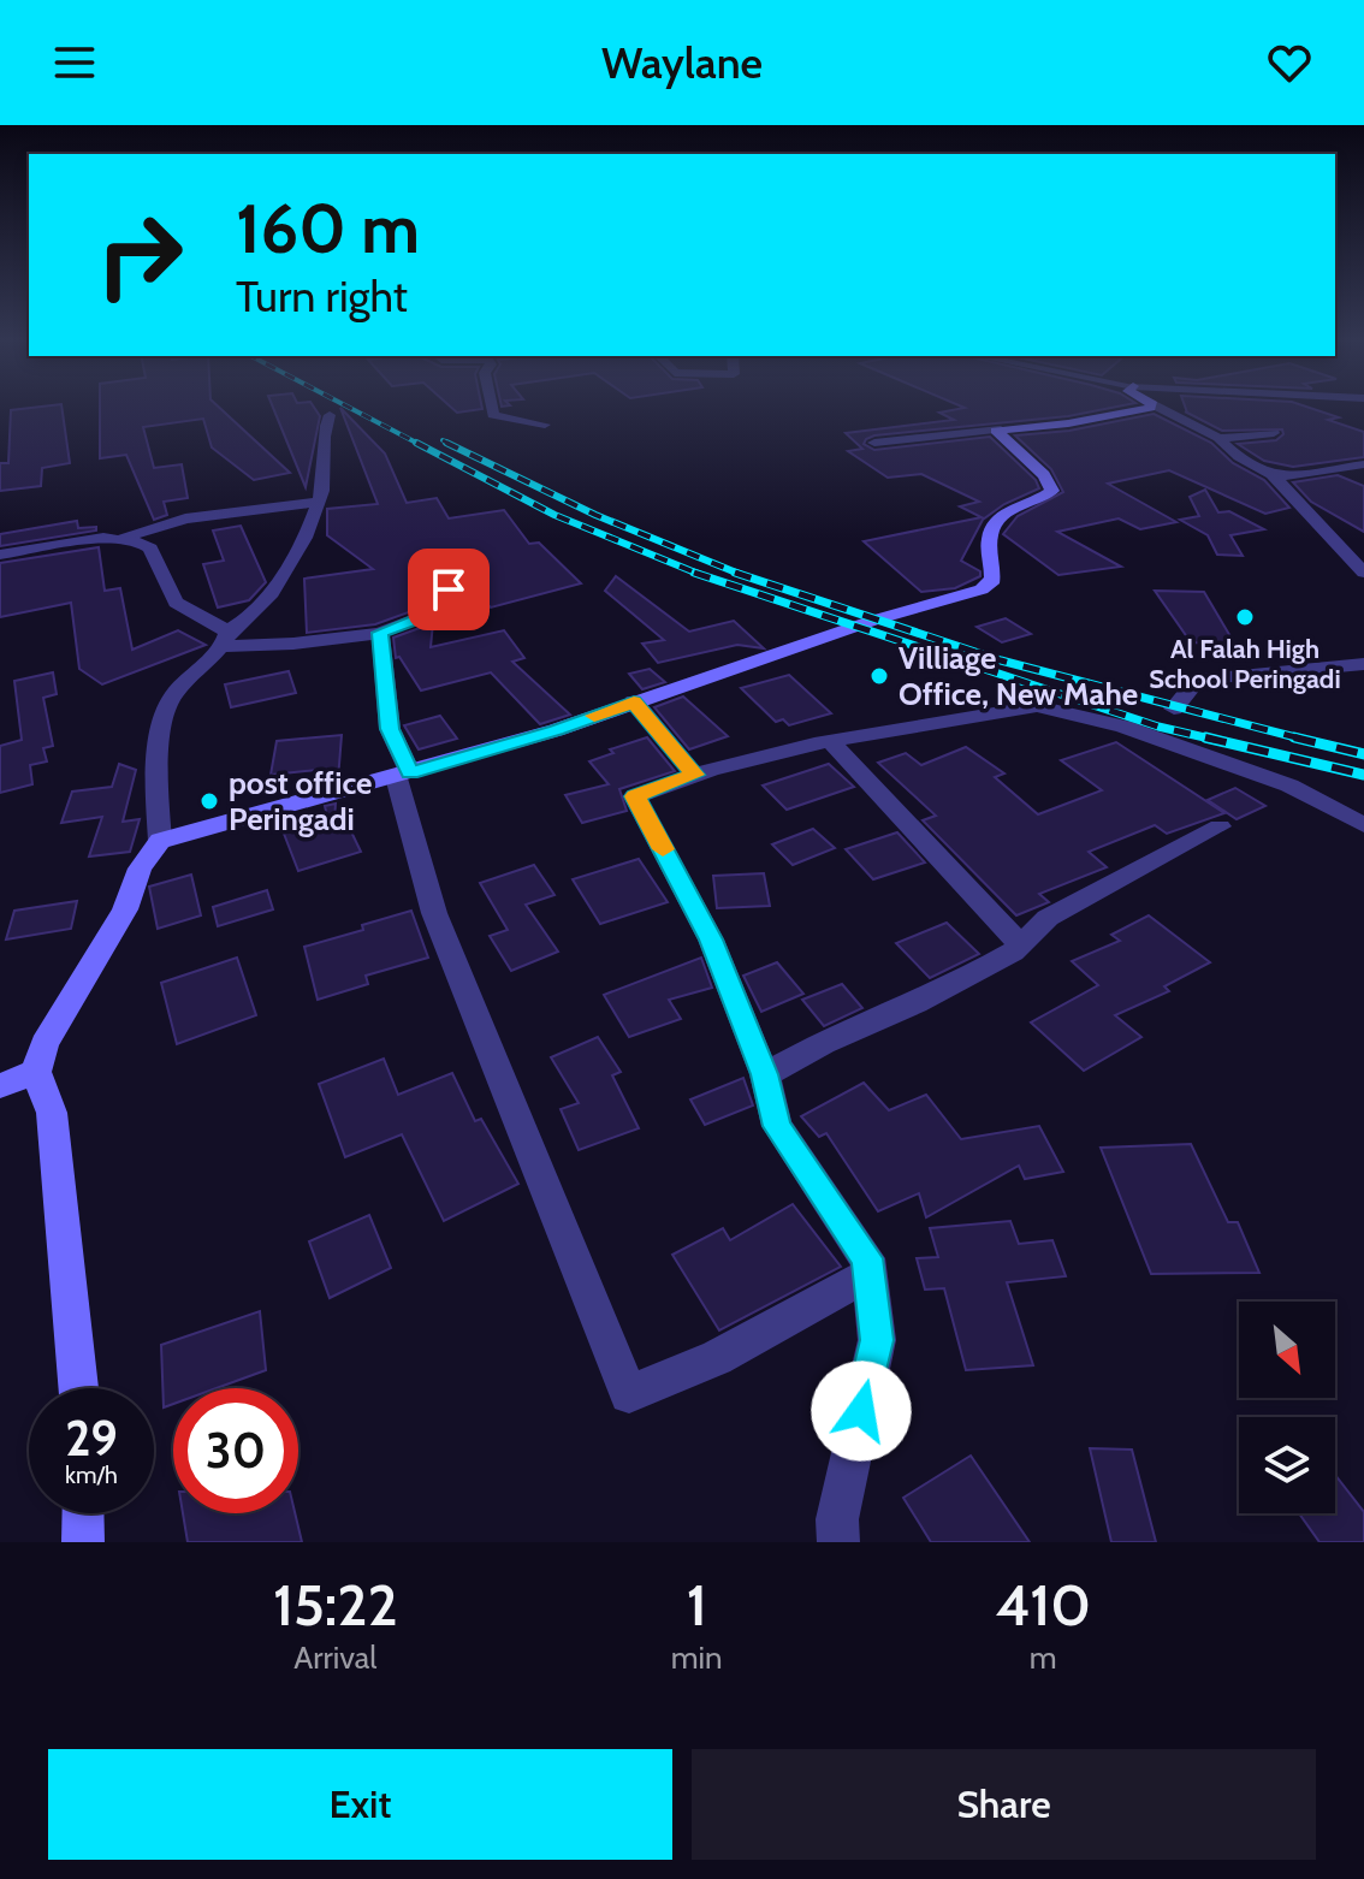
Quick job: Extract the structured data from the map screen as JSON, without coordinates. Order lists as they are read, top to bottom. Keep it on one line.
{"places":["Al Falah High School Peringadi","Villiage Office, New Mahe","post office Peringadi"],"north":"bottom right","page":{"header":"Waylane","turn":["160 m","Turn right"],"speed":"29 km/h","limit":"30","eta":["15:22","Arrival","1","min","410","m"],"buttons":["Exit","Share"]}}
